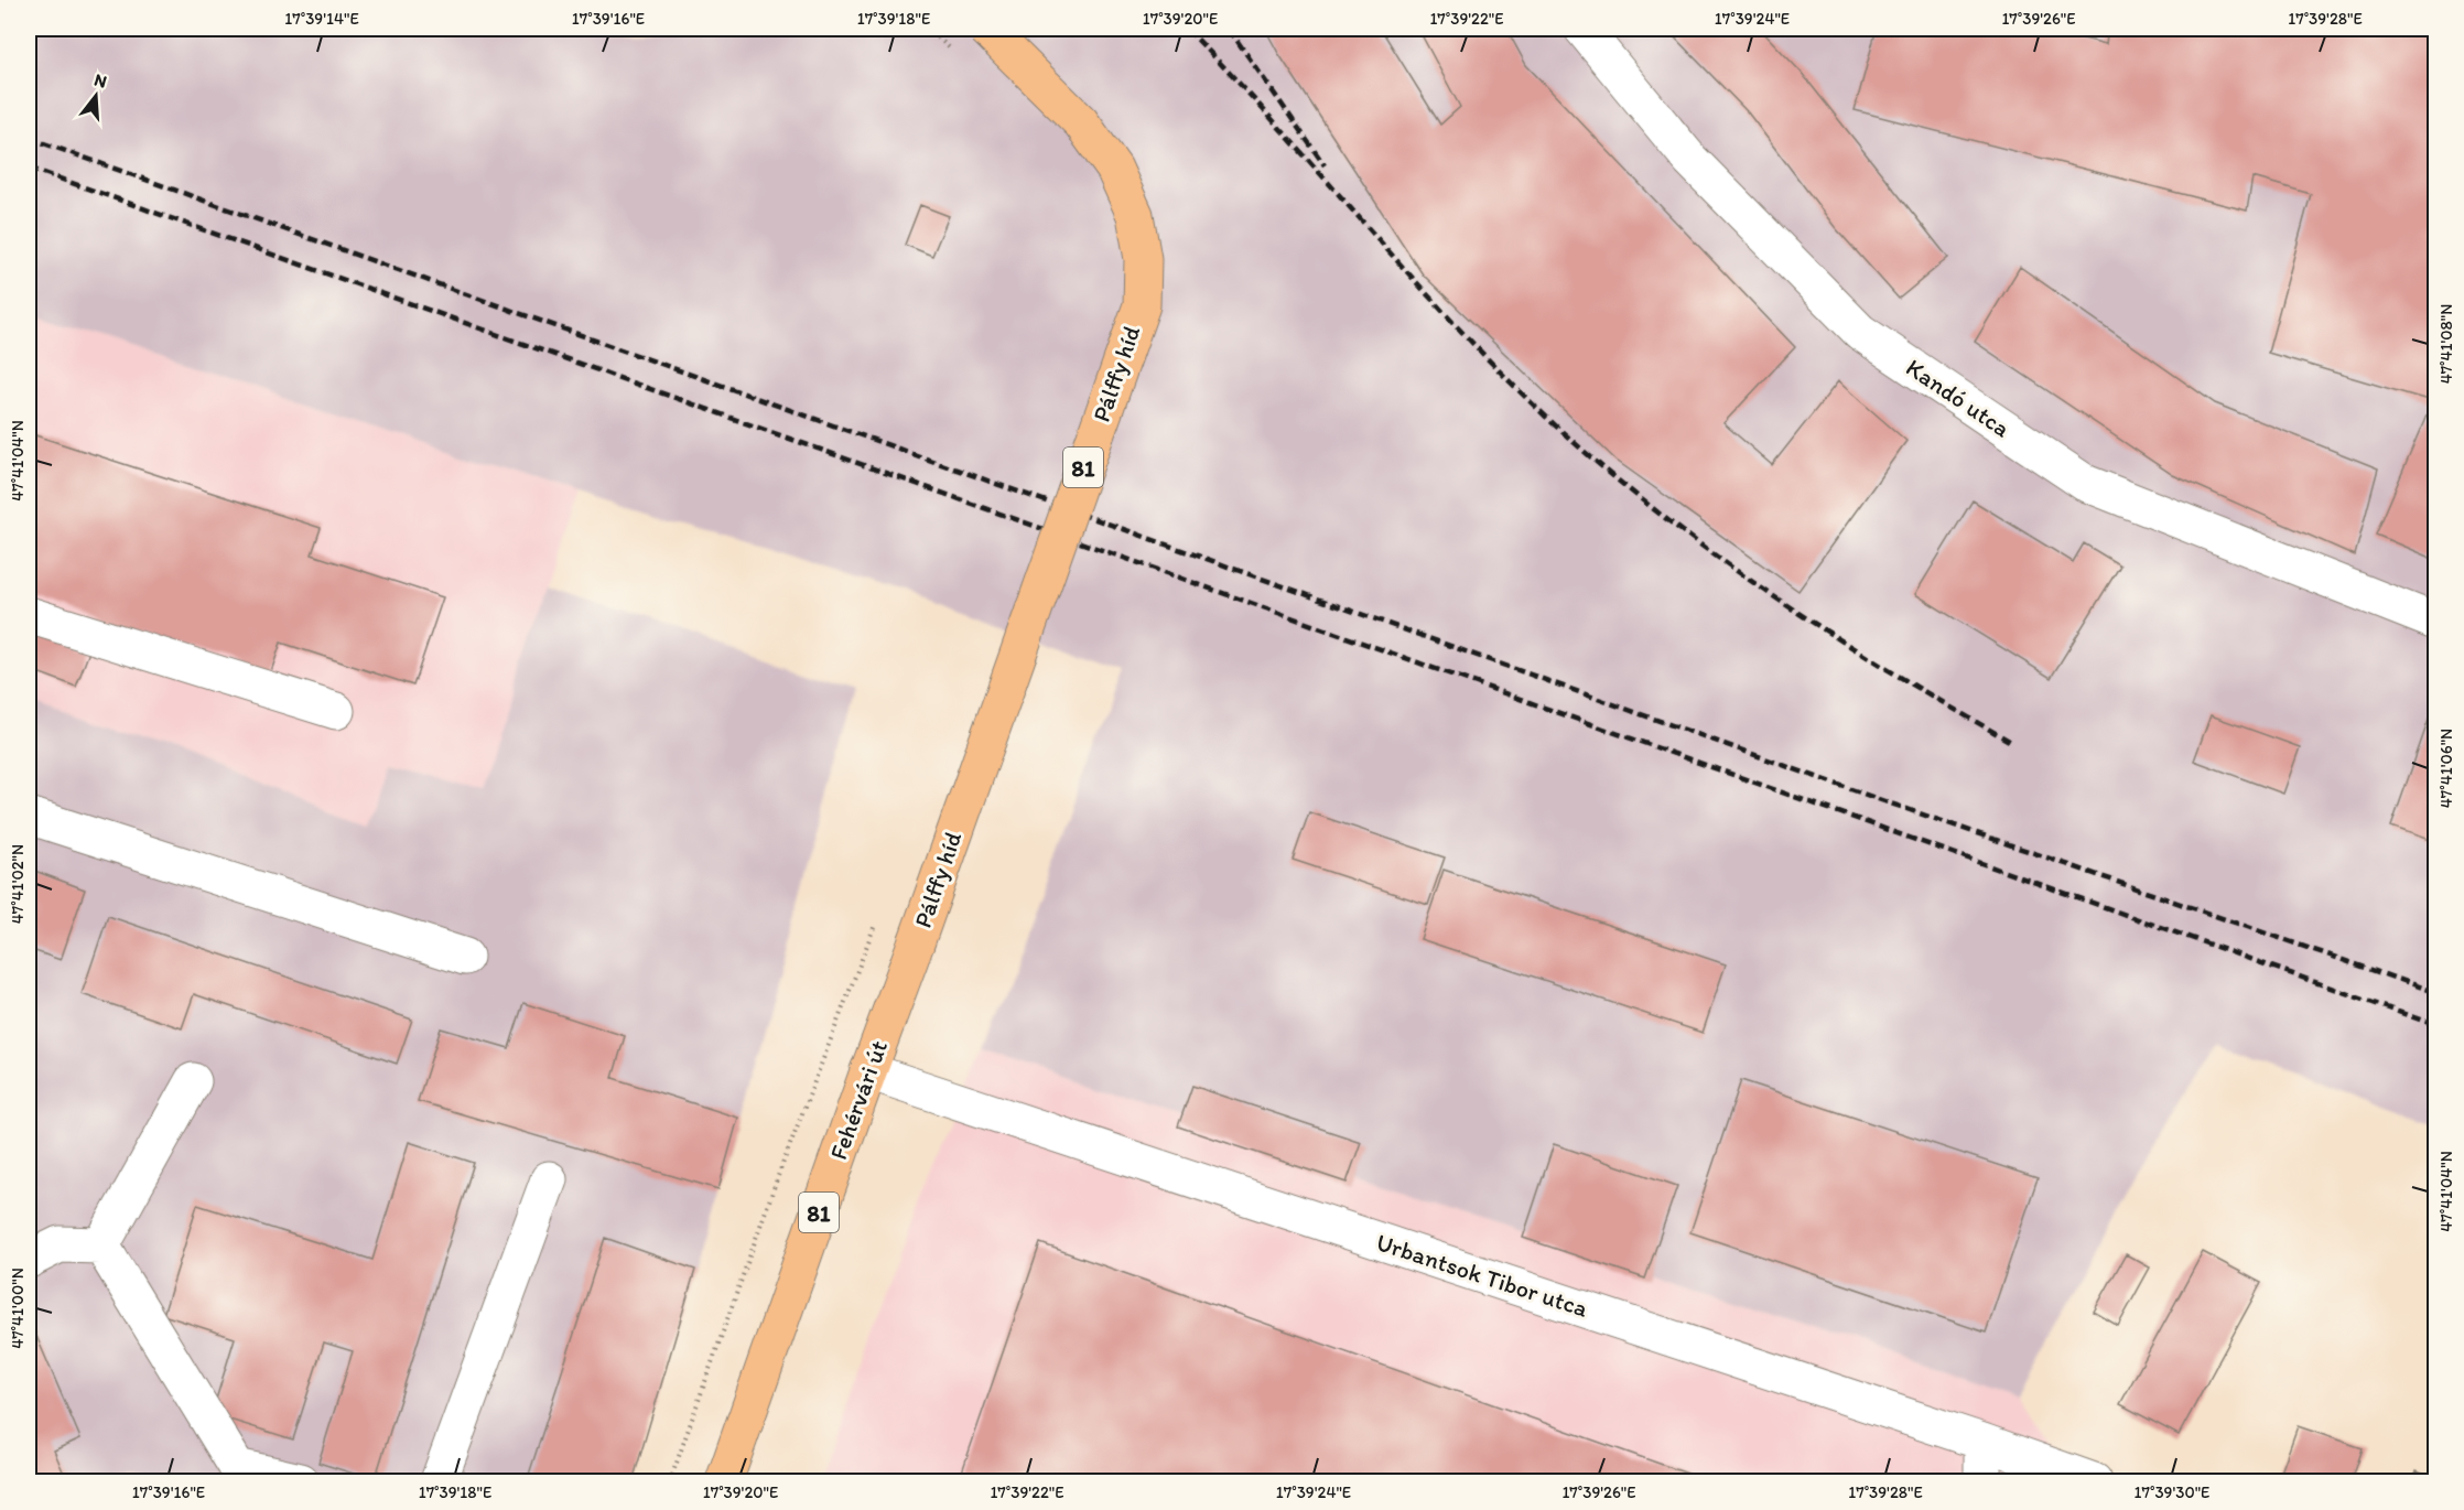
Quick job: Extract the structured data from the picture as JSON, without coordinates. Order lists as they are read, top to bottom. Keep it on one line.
{"streets":{"main road":["Pálffy híd","81","Fehérvári út"],"street":["Kandó utca","Urbantsok Tibor utca"]},"crossings":[["Pálffy híd","Fehérvári út"],["Fehérvári út","Urbantsok Tibor utca"]],"north":"top","coordinates":["17°39'14\"E","17°39'16\"E","17°39'18\"E","17°39'20\"E","17°39'22\"E","17°39'24\"E","17°39'26\"E","17°39'28\"E","47°41'08\"N","47°41'04\"N","47°41'06\"N","47°41'02\"N","47°41'00\"N","17°39'30\"E"]}
